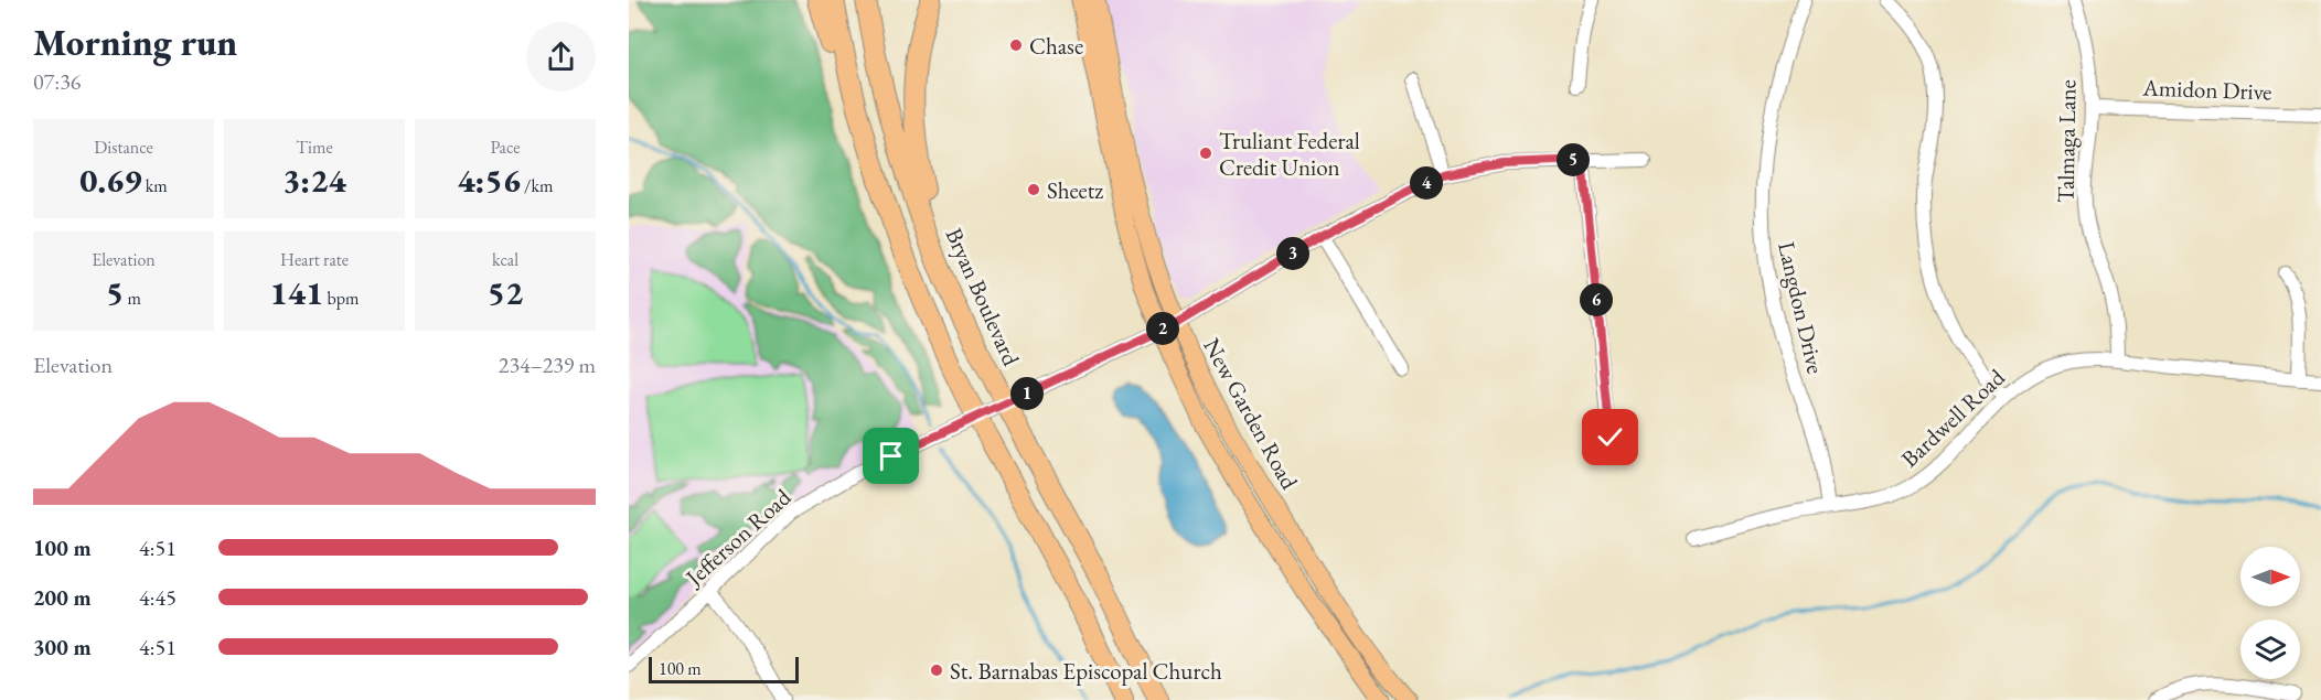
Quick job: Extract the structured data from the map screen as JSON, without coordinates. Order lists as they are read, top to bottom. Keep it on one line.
{"streets":{"highway":["Bryan Boulevard"],"main road":["New Garden Road"],"street":["Amidon Drive","Talmaga Lane","Langdon Drive","Bardwell Road","Jefferson Road"]},"crossings":[["Amidon Drive","Talmaga Lane"],["Talmaga Lane","Bardwell Road"],["Langdon Drive","Bardwell Road"],["New Garden Road","Jefferson Road"]],"places":["Chase","Truliant Federal Credit Union","Sheetz","St. Barnabas Episcopal Church"],"scale_bar":"100 m","north":"right","page":{"heading":["Morning run","07:36"],"stats":[["Distance","0.69 km"],["Time","3:24"],["Pace","4:56 /km"],["Elevation","5 m"],["Heart rate","141 bpm"],["kcal","52"]],"pins":["5","4","3","6","2","1"],"chart":["Elevation","234–239 m"],"list":[{"name":"100 m","note":"4:51"},{"name":"200 m","note":"4:45"},{"name":"300 m","note":"4:51"}],"scale":"100 m"}}
